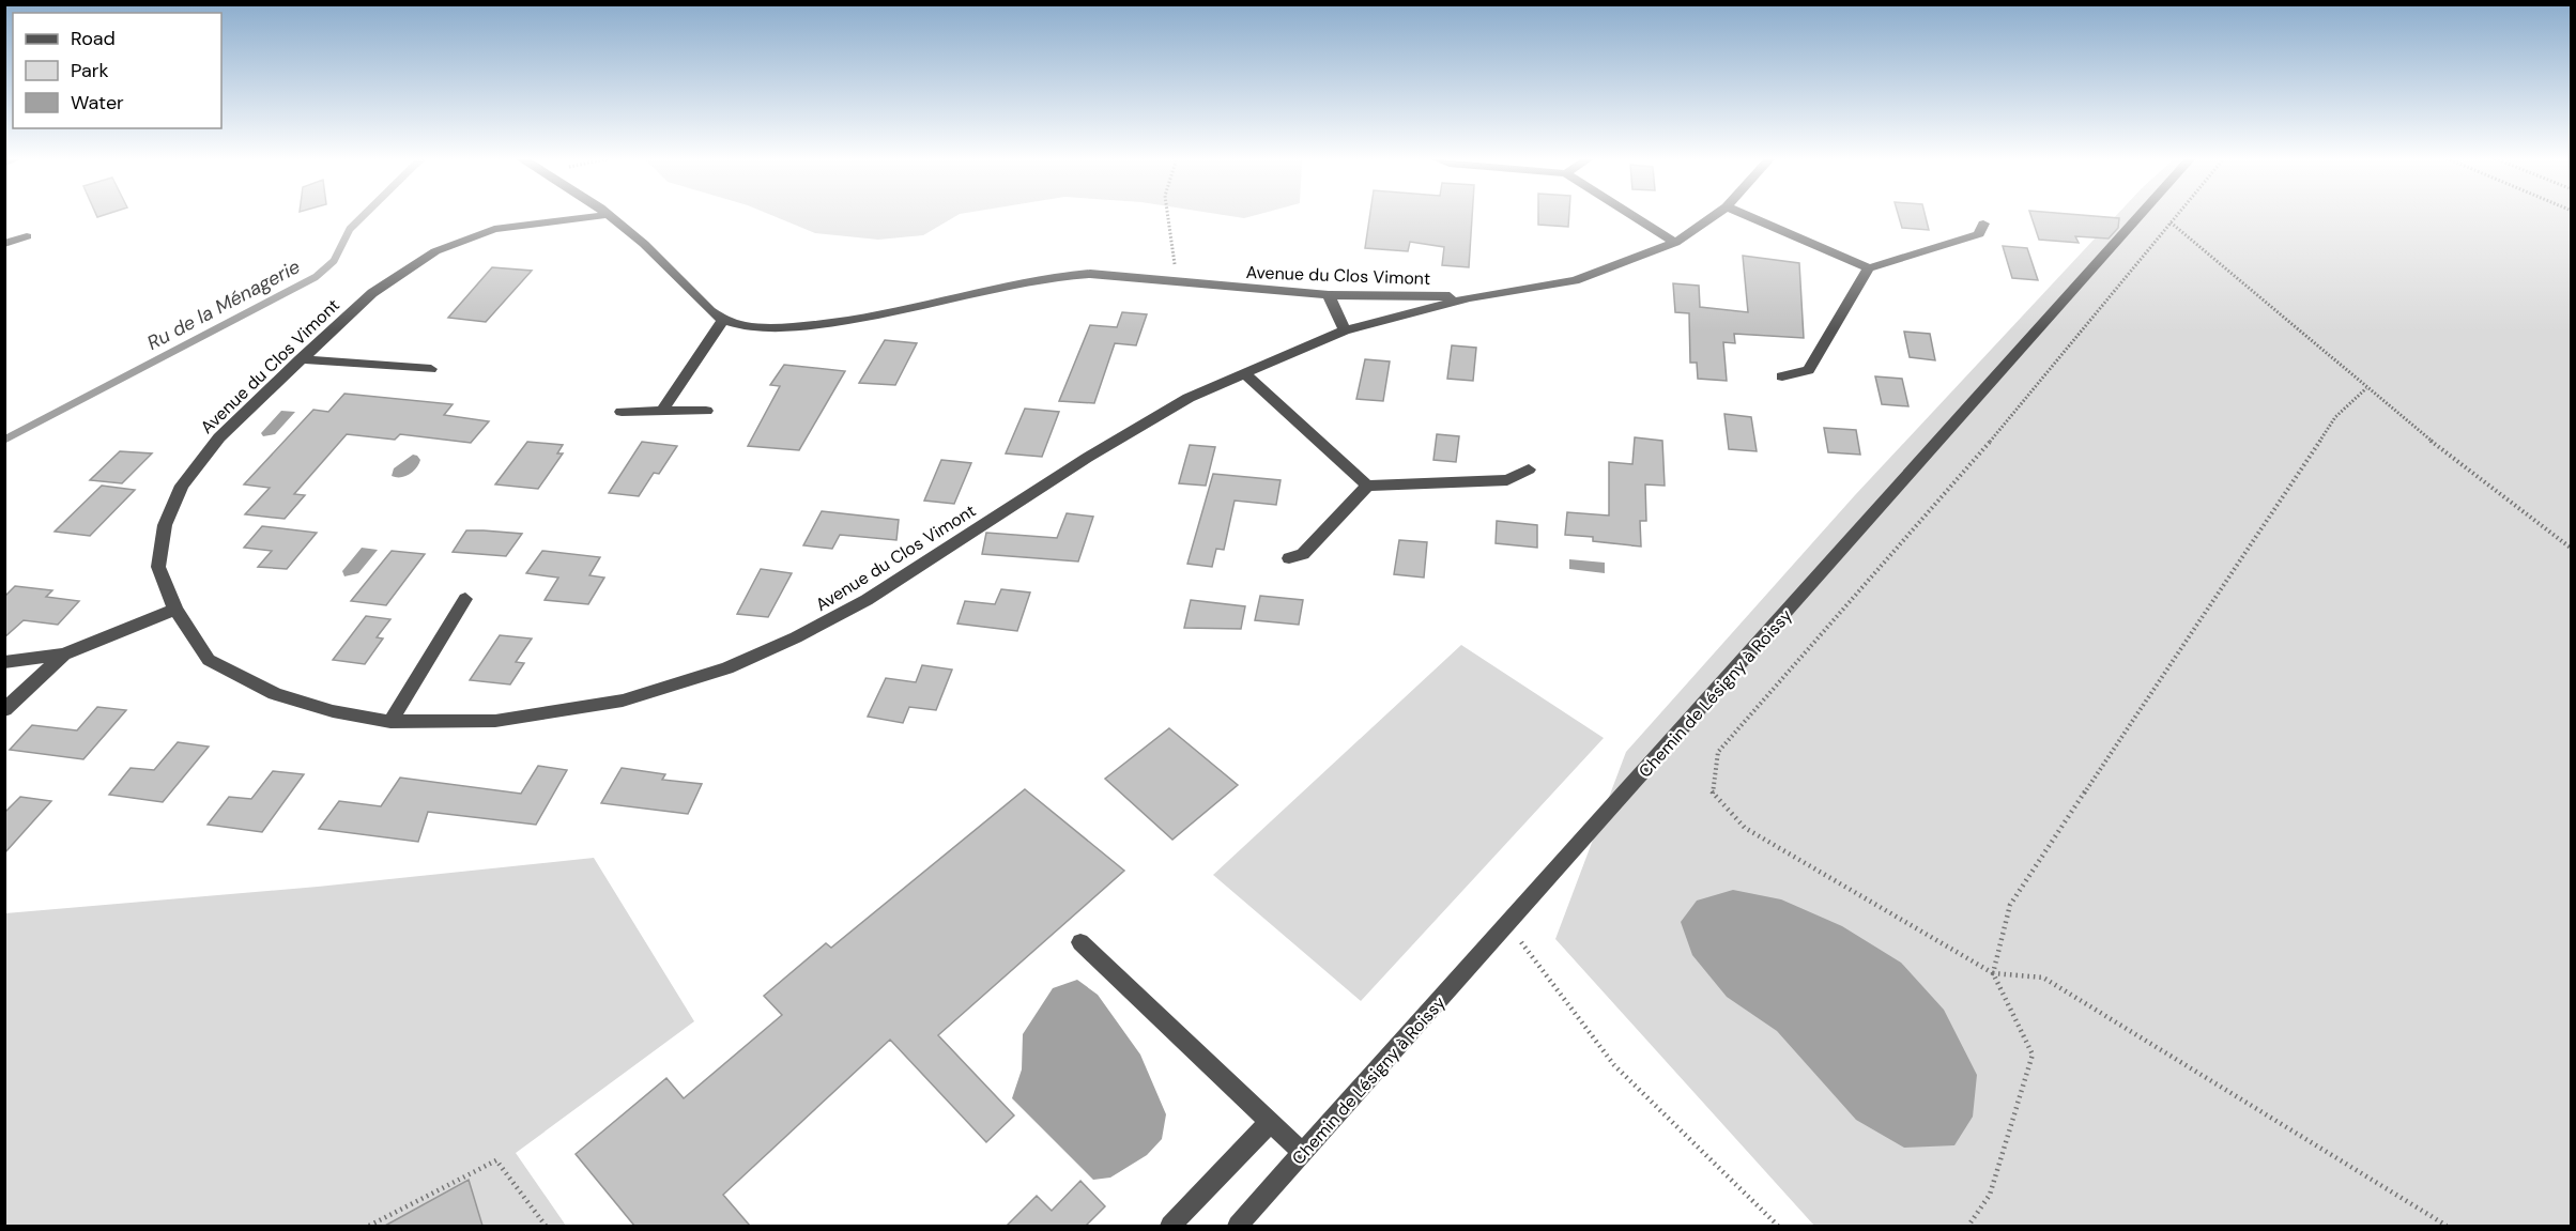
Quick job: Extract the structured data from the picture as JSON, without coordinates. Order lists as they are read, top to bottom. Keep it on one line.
{"streets":{"street":["Avenue du Clos Vimont","Chemin de Lésigny à Roissy"]},"water":["Ru de la Ménagerie"],"legend":["Road","Park","Water"]}
